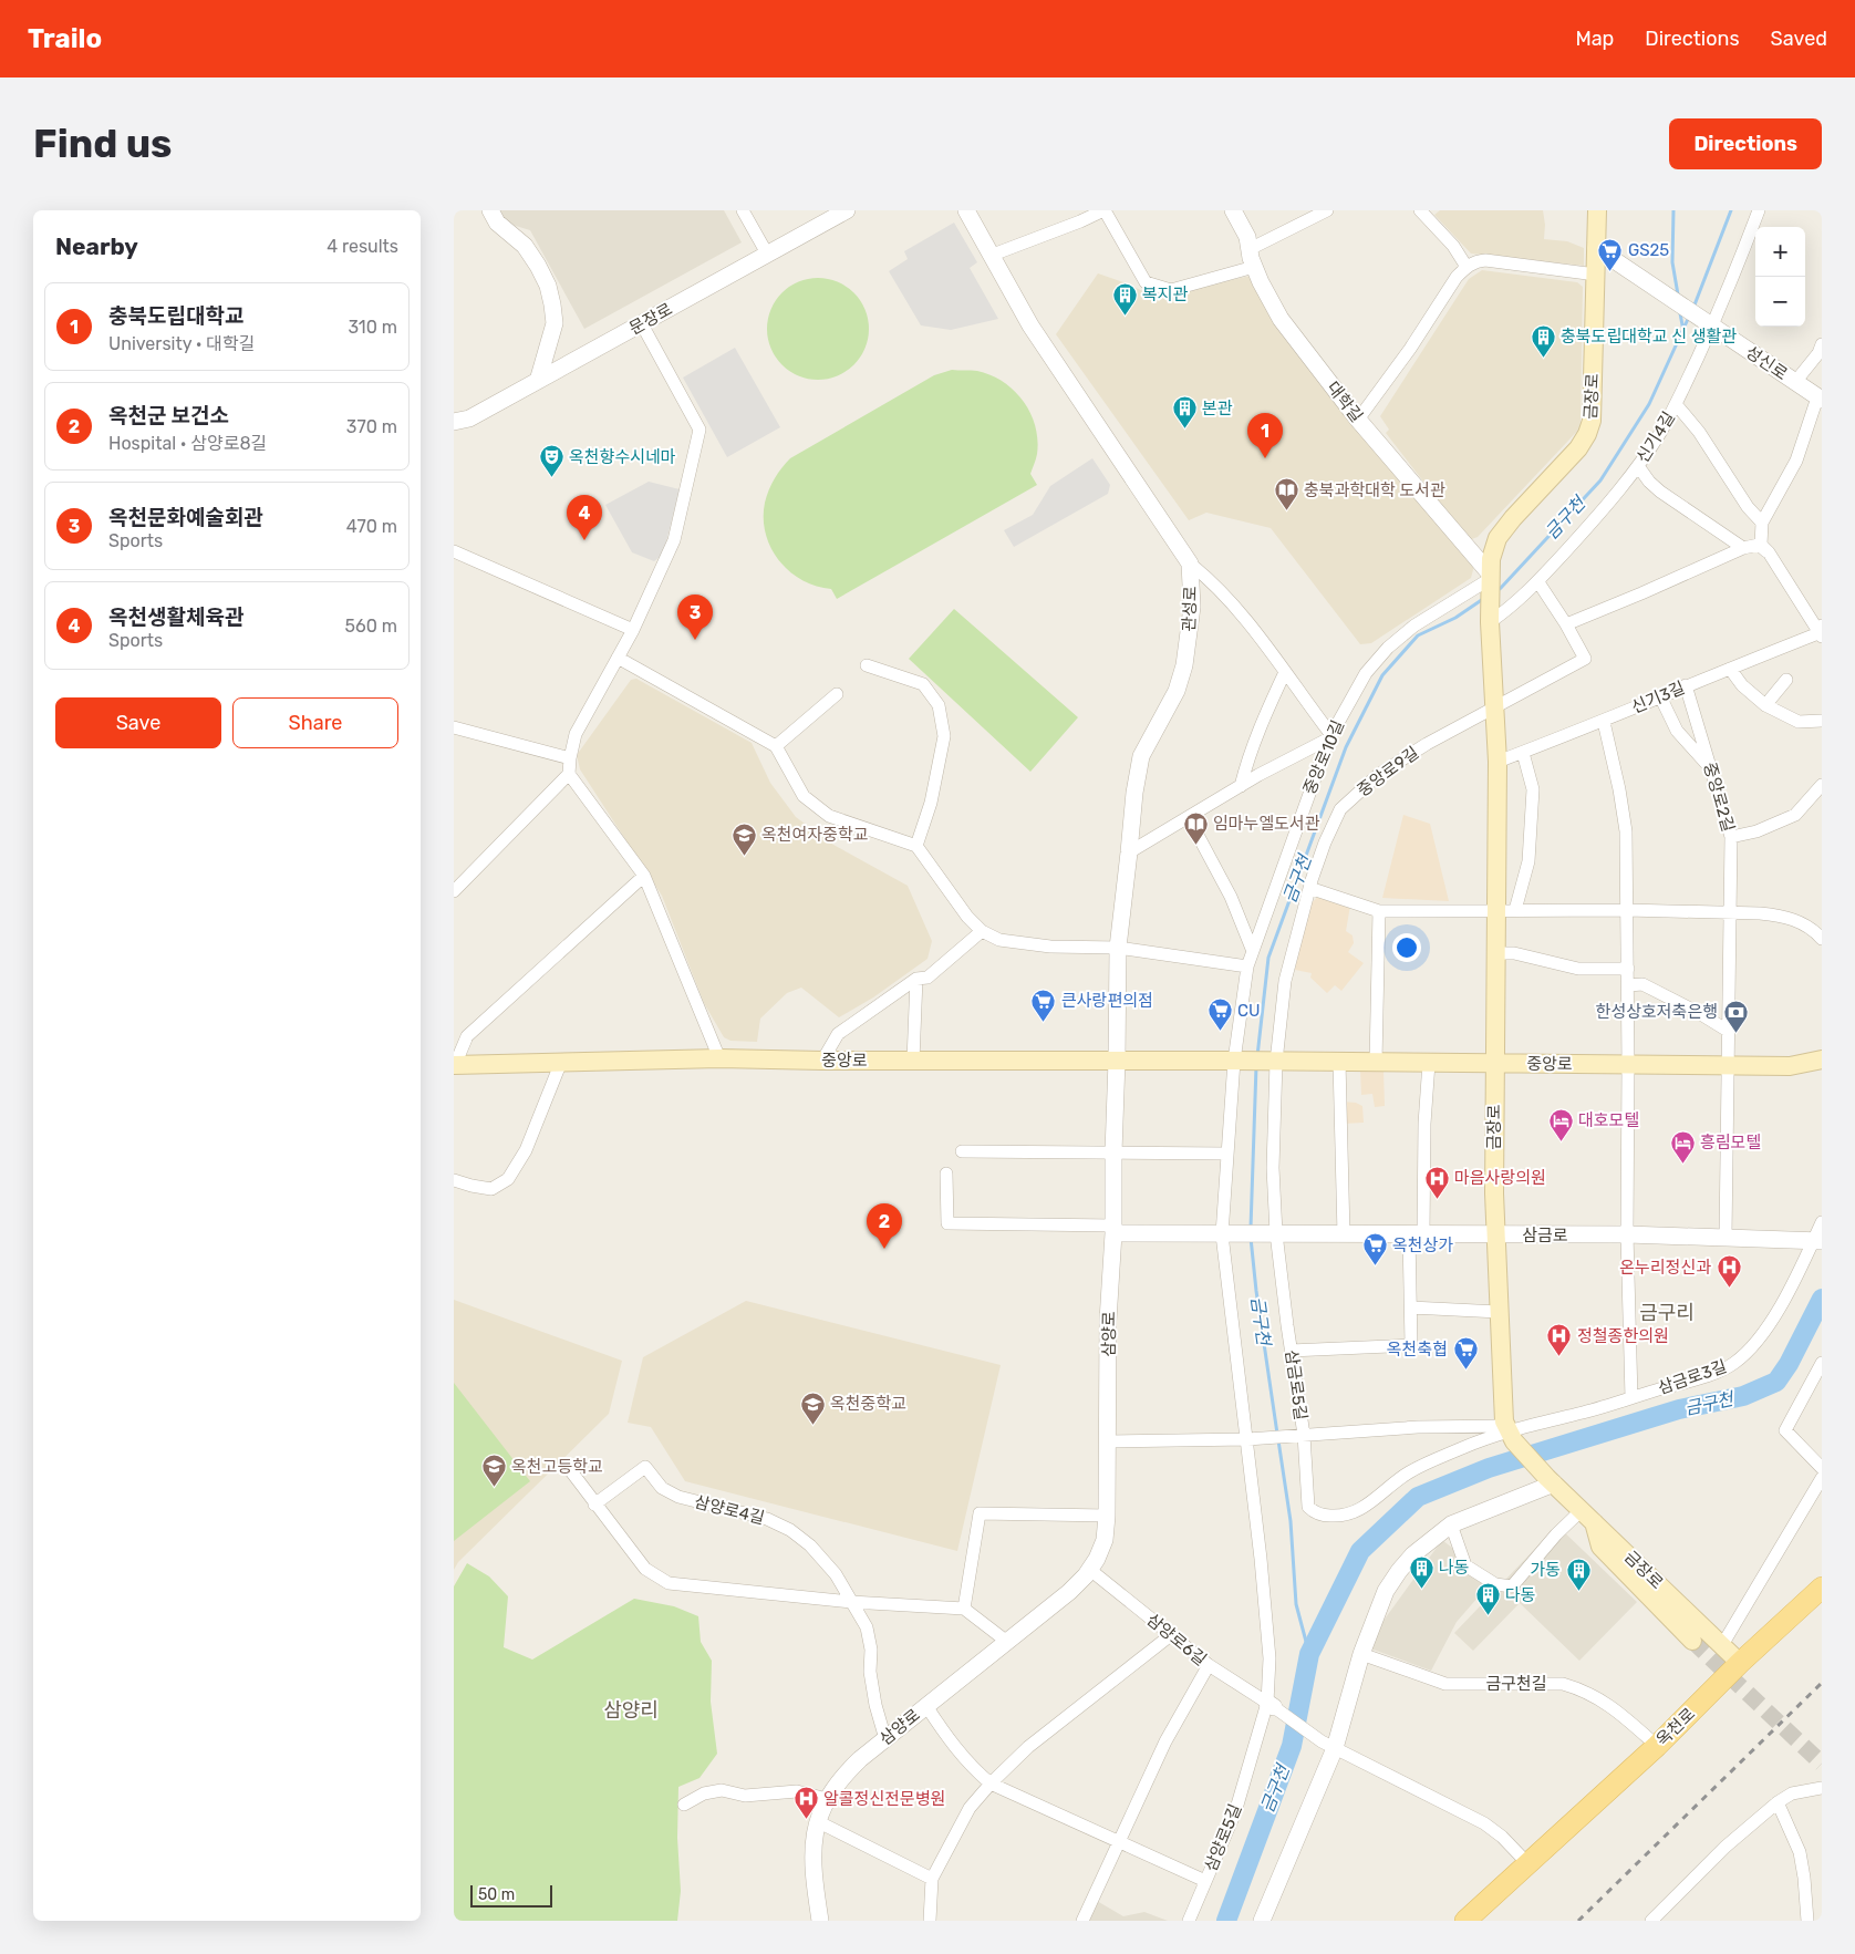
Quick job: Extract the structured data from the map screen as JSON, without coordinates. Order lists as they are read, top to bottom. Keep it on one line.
{"streets":{"main road":["금장로","중앙로","옥천로"],"street":["문장로","성신로","대학길","신기4길","관성로","신기3길","중앙로10길","중앙로9길","중앙로2길","삼금로","삼양로","삼금로3길","삼금로5길","삼양로4길","삼양로6길","금구천길","삼양로5길"]},"crossings":[["성신로","금장로"],["성신로","신기4길"],["금장로","대학길"],["금장로","신기4길"],["금장로","신기3길"],["금장로","중앙로10길"],["금장로","중앙로9길"],["금장로","중앙로"],["금장로","삼금로"],["금장로","삼금로3길"],["금장로","삼금로5길"],["금장로","옥천로"],["대학길","중앙로10길"],["관성로","중앙로"],["관성로","삼양로"],["신기3길","중앙로2길"],["중앙로10길","중앙로"],["중앙로10길","삼금로"],["중앙로10길","삼양로5길"],["중앙로9길","중앙로"],["중앙로2길","중앙로"],["중앙로2길","삼금로"],["중앙로","삼양로"],["삼금로","삼금로3길"],["삼금로","삼금로5길"],["삼양로","삼양로4길"],["삼양로","삼양로6길"],["삼양로","삼양로5길"],["삼금로3길","삼금로5길"],["삼양로6길","삼양로5길"],["금구천길","옥천로"]],"districts":["금구리","삼양리"],"water":["금구천"],"places":{"supermarket":["GS25","큰사랑편의점","CU","옥천상가","옥천축협"],"building":["복지관","충북도립대학교 신 생활관","본관","나동","가동","다동"],"theatre":["옥천향수시네마"],"library":["충북과학대학 도서관","임마누엘도서관"],"school or university":["옥천여자중학교","옥천중학교","옥천고등학교"],"bank":["한성상호저축은행"],"hotel":["대호모텔","흥림모텔"],"hospital":["마음사랑의원","온누리정신과","정철종한의원","알콜정신전문병원"]},"scale_bar":"50 m","page":{"header":"Trailo","nav":["Map","Directions","Saved"],"buttons":["Directions",["Save","Share"]],"title":"Find us","heading":["Nearby","4 results"],"map_buttons":["+","−"],"list":[{"mark":"1","name":"충북도립대학교","note":"University · 대학길","value":"310 m"},{"mark":"2","name":"옥천군 보건소","note":"Hospital · 삼양로8길","value":"370 m"},{"mark":"3","name":"옥천문화예술회관","note":"Sports","value":"470 m"},{"mark":"4","name":"옥천생활체육관","note":"Sports","value":"560 m"}],"pins":["1","4","3","2"],"scale":"50 m"}}
